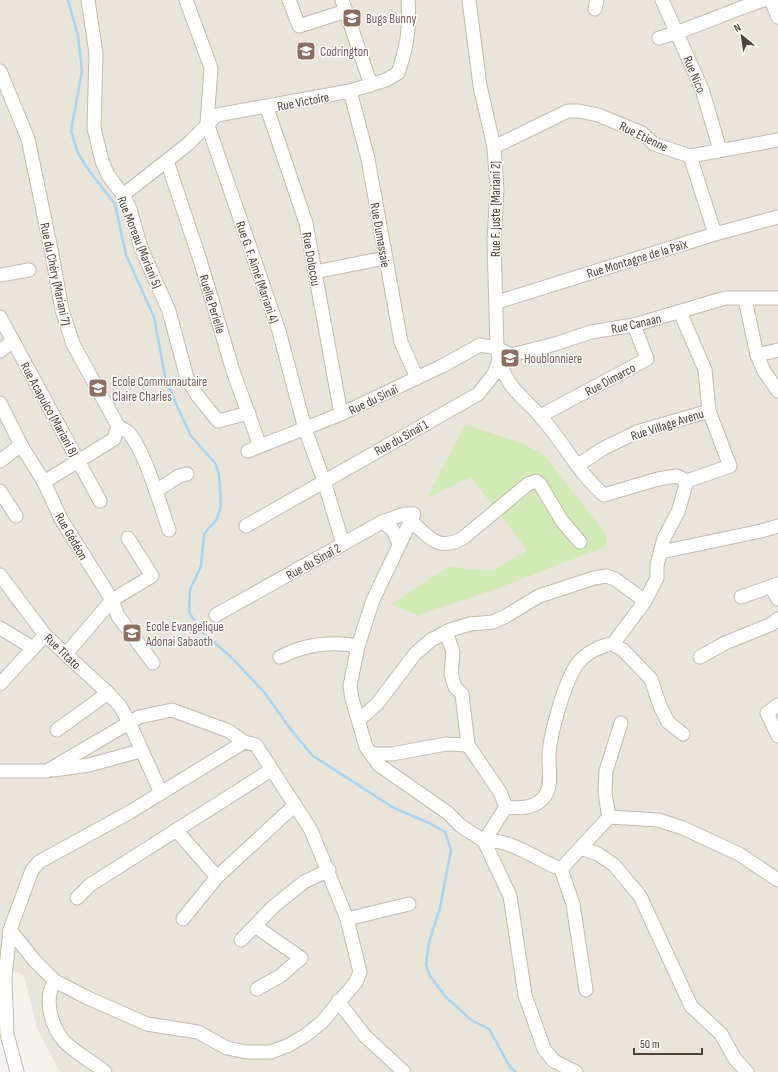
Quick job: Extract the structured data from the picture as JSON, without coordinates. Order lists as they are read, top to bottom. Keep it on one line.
{"streets":{"street":["Rue Nico","Rue Victoire","Rue Etienne","Rue F. Juste (Mariani 2)","Rue Dumassaie","Rue Moreau (Mariani 5)","Rue Montagne de la Paix","Rue Dolocou","Rue G. F. Aimé (Mariani 4)","Rue du Chéry (Mariani 7)","Ruelle Perielle","Rue Canaan","Rue Dimarco","Rue du Sinaï","Rue Acapulco (Mariani 8)","Rue Village Avenu","Rue du Sinaï 1","Rue Gédéon","Rue du Sinaï 2","Rue Titato"]},"crossings":[["Rue Nico","Rue Etienne"],["Rue Victoire","Rue Dumassaie"],["Rue Victoire","Rue Dolocou"],["Rue Victoire","Rue G. F. Aimé (Mariani 4)"],["Rue Etienne","Rue F. Juste (Mariani 2)"],["Rue F. Juste (Mariani 2)","Rue Montagne de la Paix"],["Rue F. Juste (Mariani 2)","Rue Canaan"],["Rue F. Juste (Mariani 2)","Rue du Sinaï"],["Rue F. Juste (Mariani 2)","Rue du Sinaï 1"],["Rue Dumassaie","Rue du Sinaï"],["Rue Moreau (Mariani 5)","Ruelle Perielle"],["Rue Dolocou","Rue du Sinaï"],["Rue G. F. Aimé (Mariani 4)","Rue du Sinaï"],["Rue G. F. Aimé (Mariani 4)","Rue du Sinaï 1"],["Rue G. F. Aimé (Mariani 4)","Rue du Sinaï 2"],["Ruelle Perielle","Rue du Sinaï"],["Rue Canaan","Rue Dimarco"],["Rue Canaan","Rue du Sinaï"],["Rue Canaan","Rue Village Avenu"],["Rue Canaan","Rue du Sinaï 1"],["Rue du Sinaï","Rue du Sinaï 1"]],"places":{"school or university":["Bugs Bunny","Codrington","Houblonniere","Ecole Communautaire Claire Charles","Ecole Evangelique Adonai Sabaoth"]},"scale_bar":"50 m","north":"top left"}
